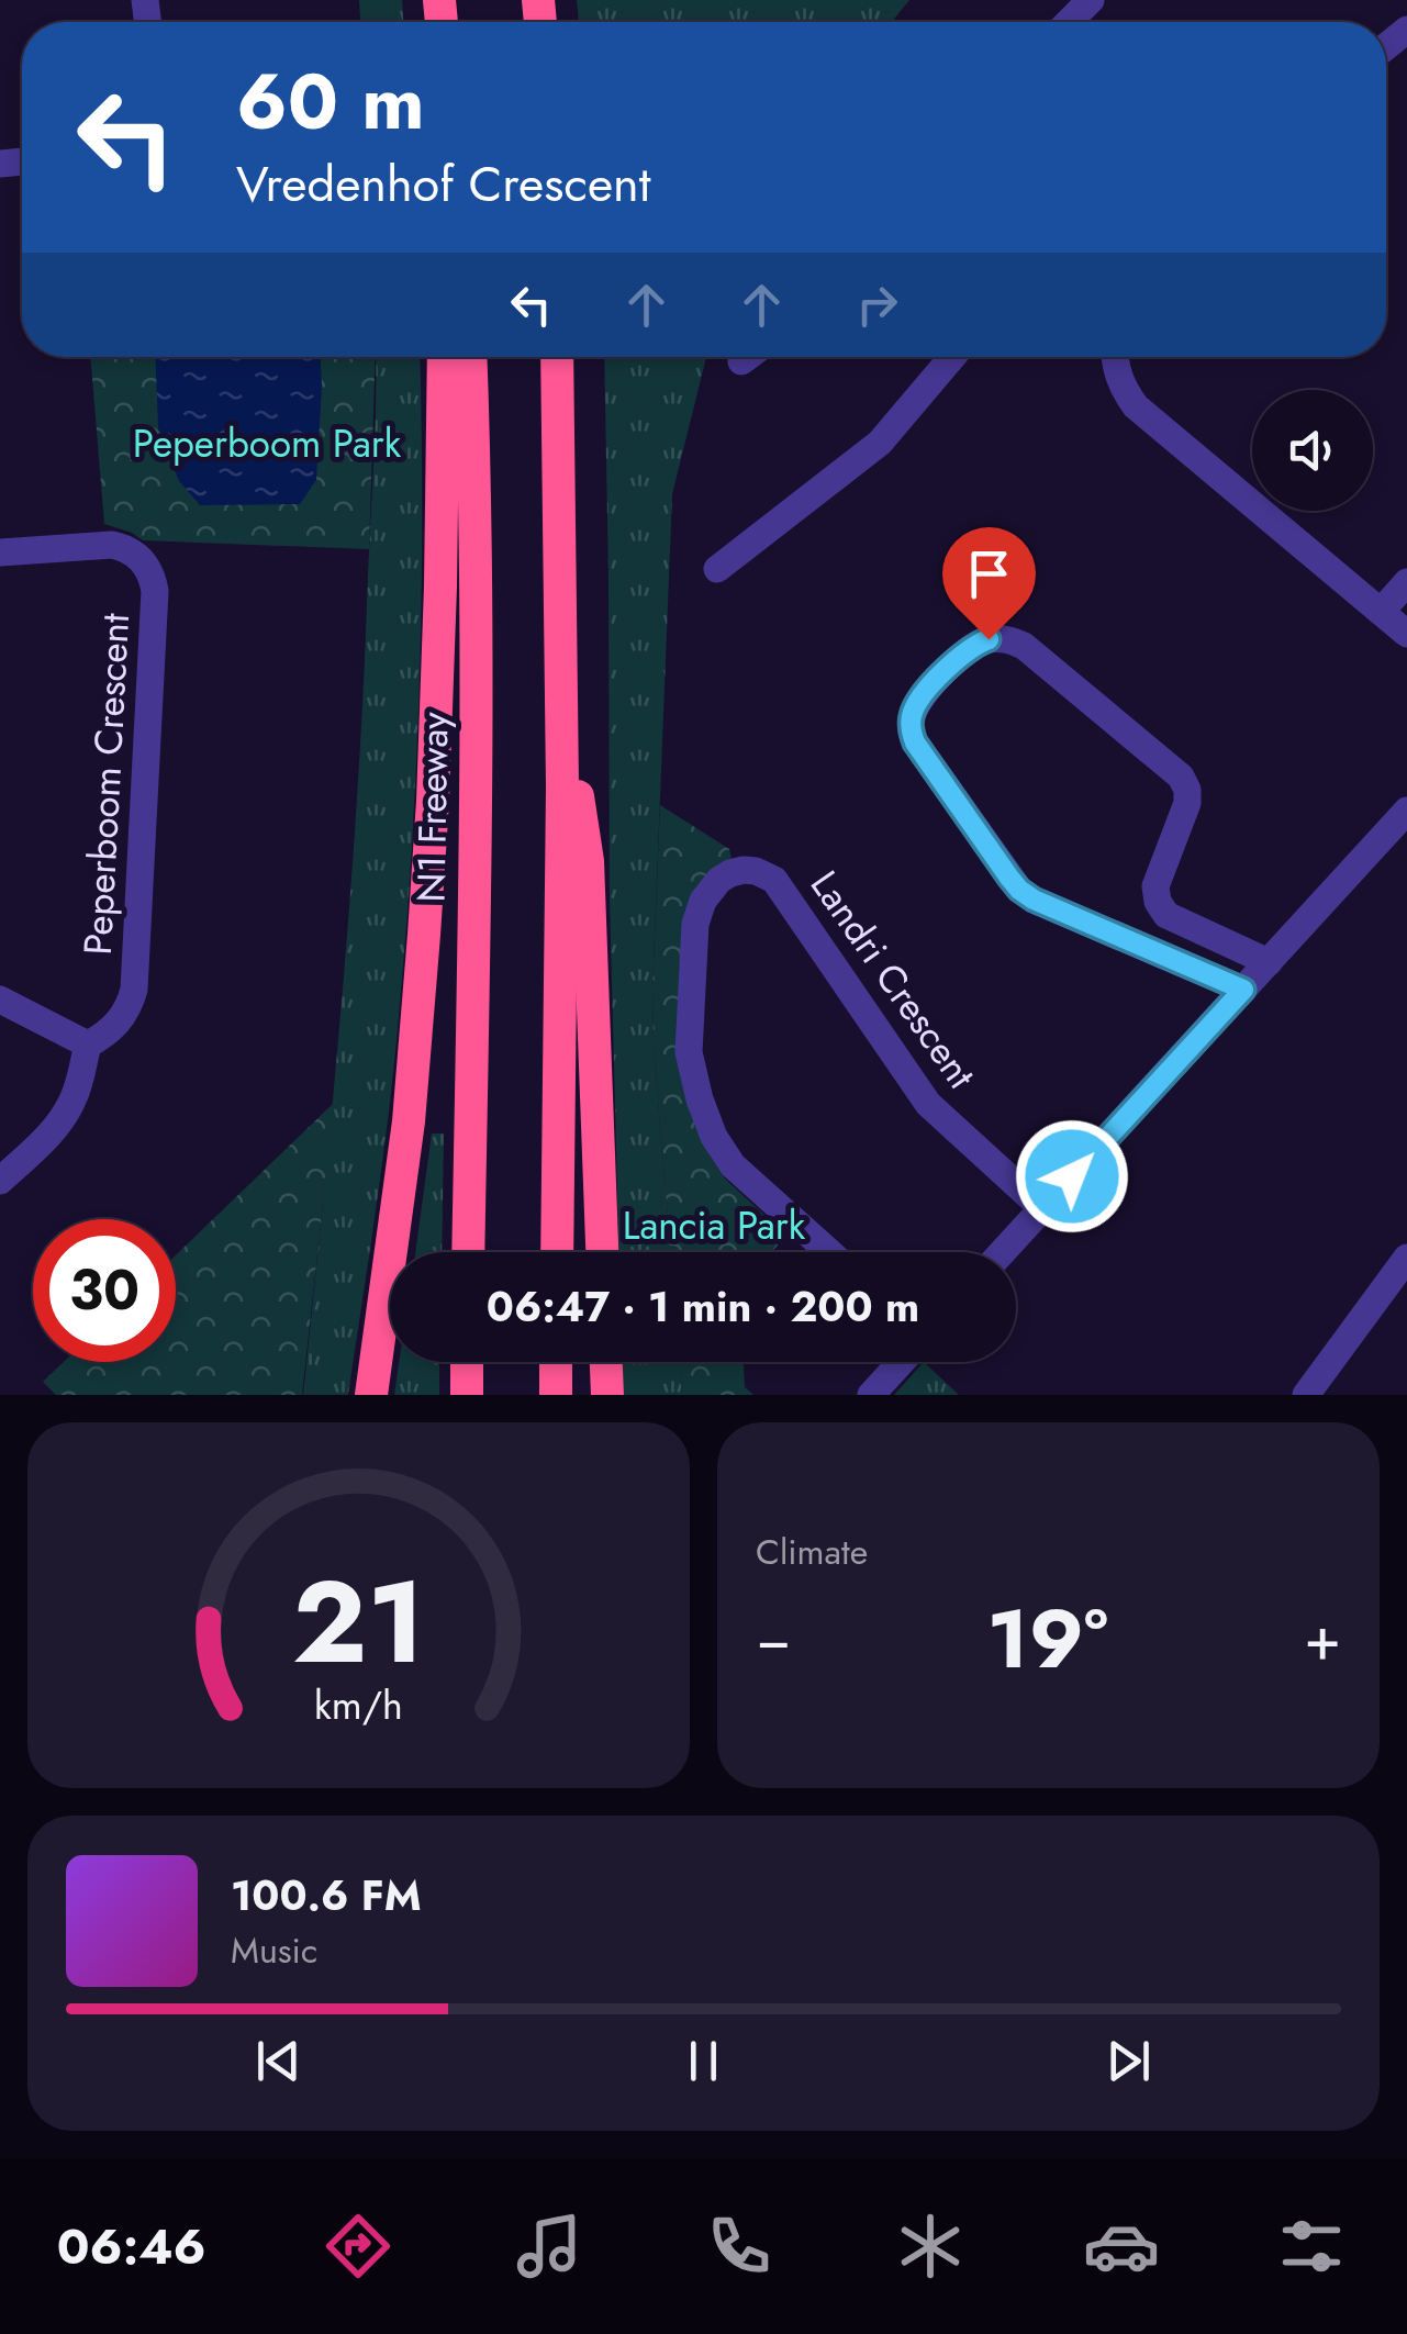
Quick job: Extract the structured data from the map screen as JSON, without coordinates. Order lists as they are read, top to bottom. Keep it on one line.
{"streets":{"highway":["N1 Freeway"],"street":["Peperboom Crescent","Landri Crescent"]},"parks":["Peperboom Park","Lancia Park"],"page":{"turn":["60 m","Vredenhof Crescent"],"limit":"30","trip":"06:47 · 1 min · 200 m","tile":"Climate","heat":["−","19°","+"],"song":["100.6 FM","Music"],"tabs":"06:46","gauge":["21","km/h"]}}
